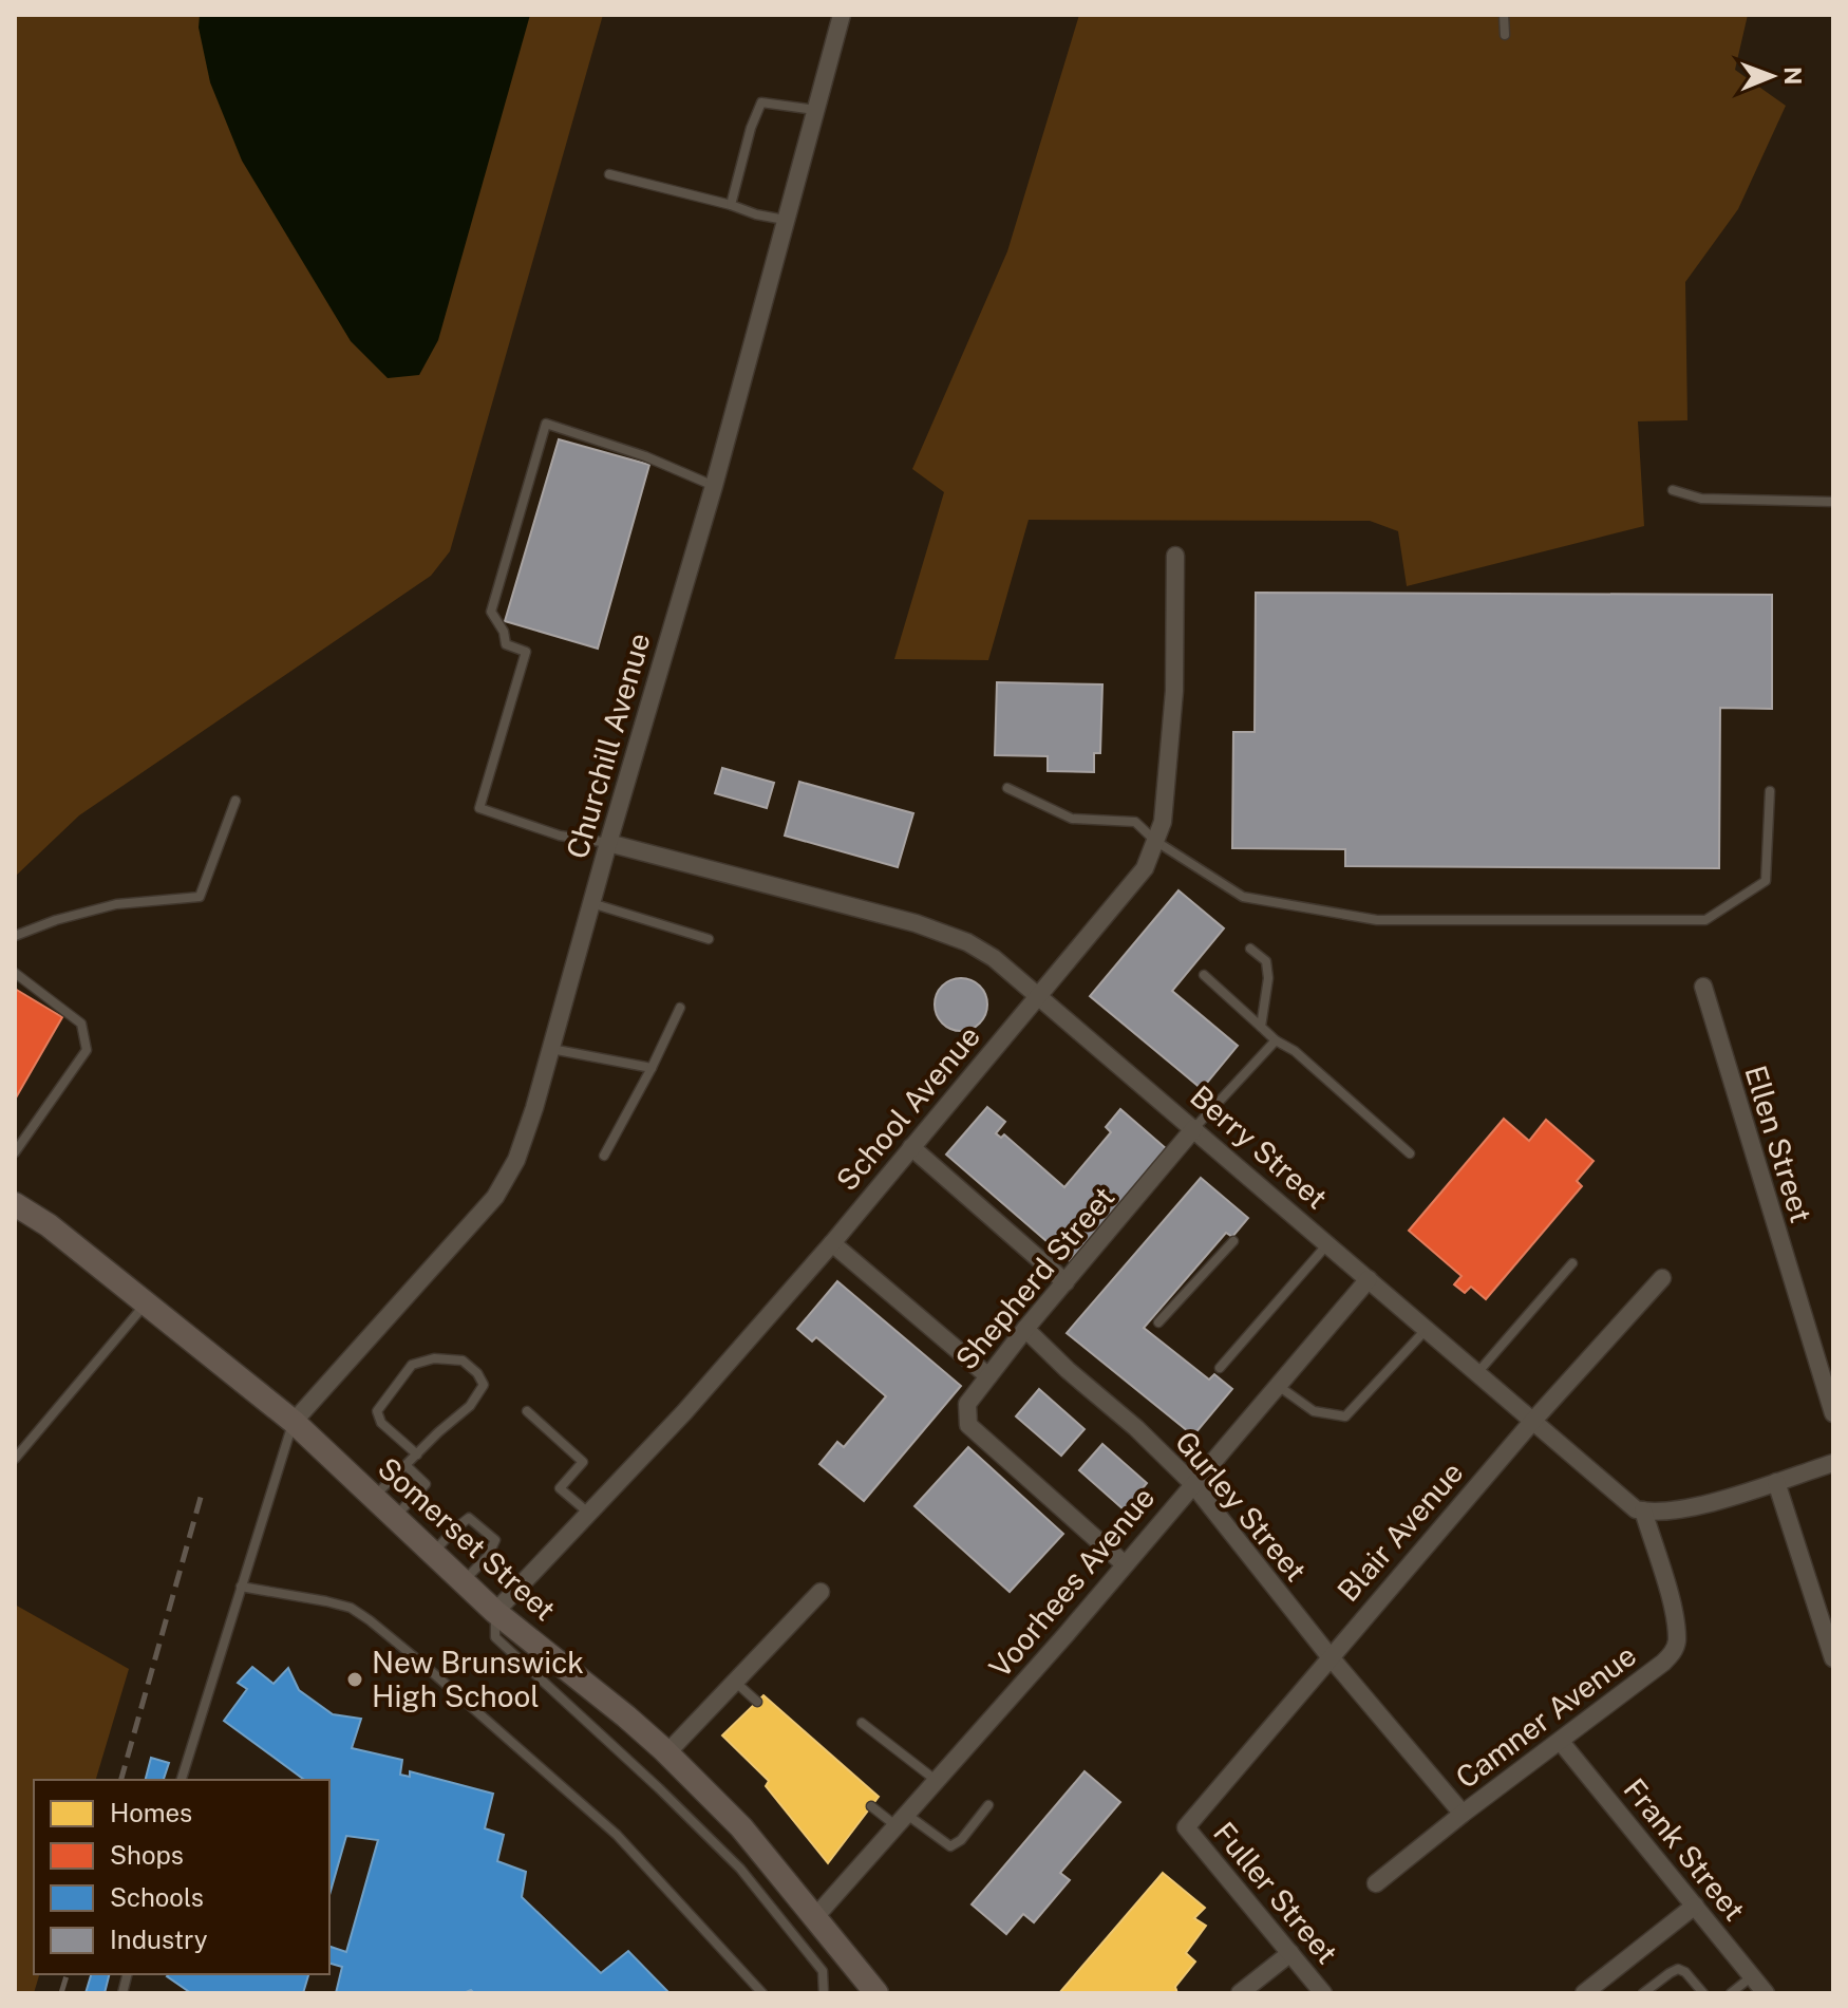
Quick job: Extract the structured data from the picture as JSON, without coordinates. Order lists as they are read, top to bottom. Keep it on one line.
{"streets":{"main road":["Somerset Street"],"street":["Churchill Avenue","School Avenue","Ellen Street","Berry Street","Shepherd Street","Gurley Street","Blair Avenue","Voorhees Avenue","Camner Avenue","Frank Street","Fuller Street"]},"crossings":[["Churchill Avenue","Berry Street"],["Churchill Avenue","Somerset Street"],["School Avenue","Berry Street"],["School Avenue","Somerset Street"],["Berry Street","Shepherd Street"],["Berry Street","Blair Avenue"],["Berry Street","Voorhees Avenue"],["Berry Street","Camner Avenue"],["Shepherd Street","Gurley Street"],["Shepherd Street","Voorhees Avenue"],["Gurley Street","Blair Avenue"],["Gurley Street","Voorhees Avenue"],["Gurley Street","Camner Avenue"],["Blair Avenue","Fuller Street"],["Somerset Street","Voorhees Avenue"],["Camner Avenue","Frank Street"]],"places":["New Brunswick High School"],"legend":["Homes","Shops","Schools","Industry"],"north":"right"}
